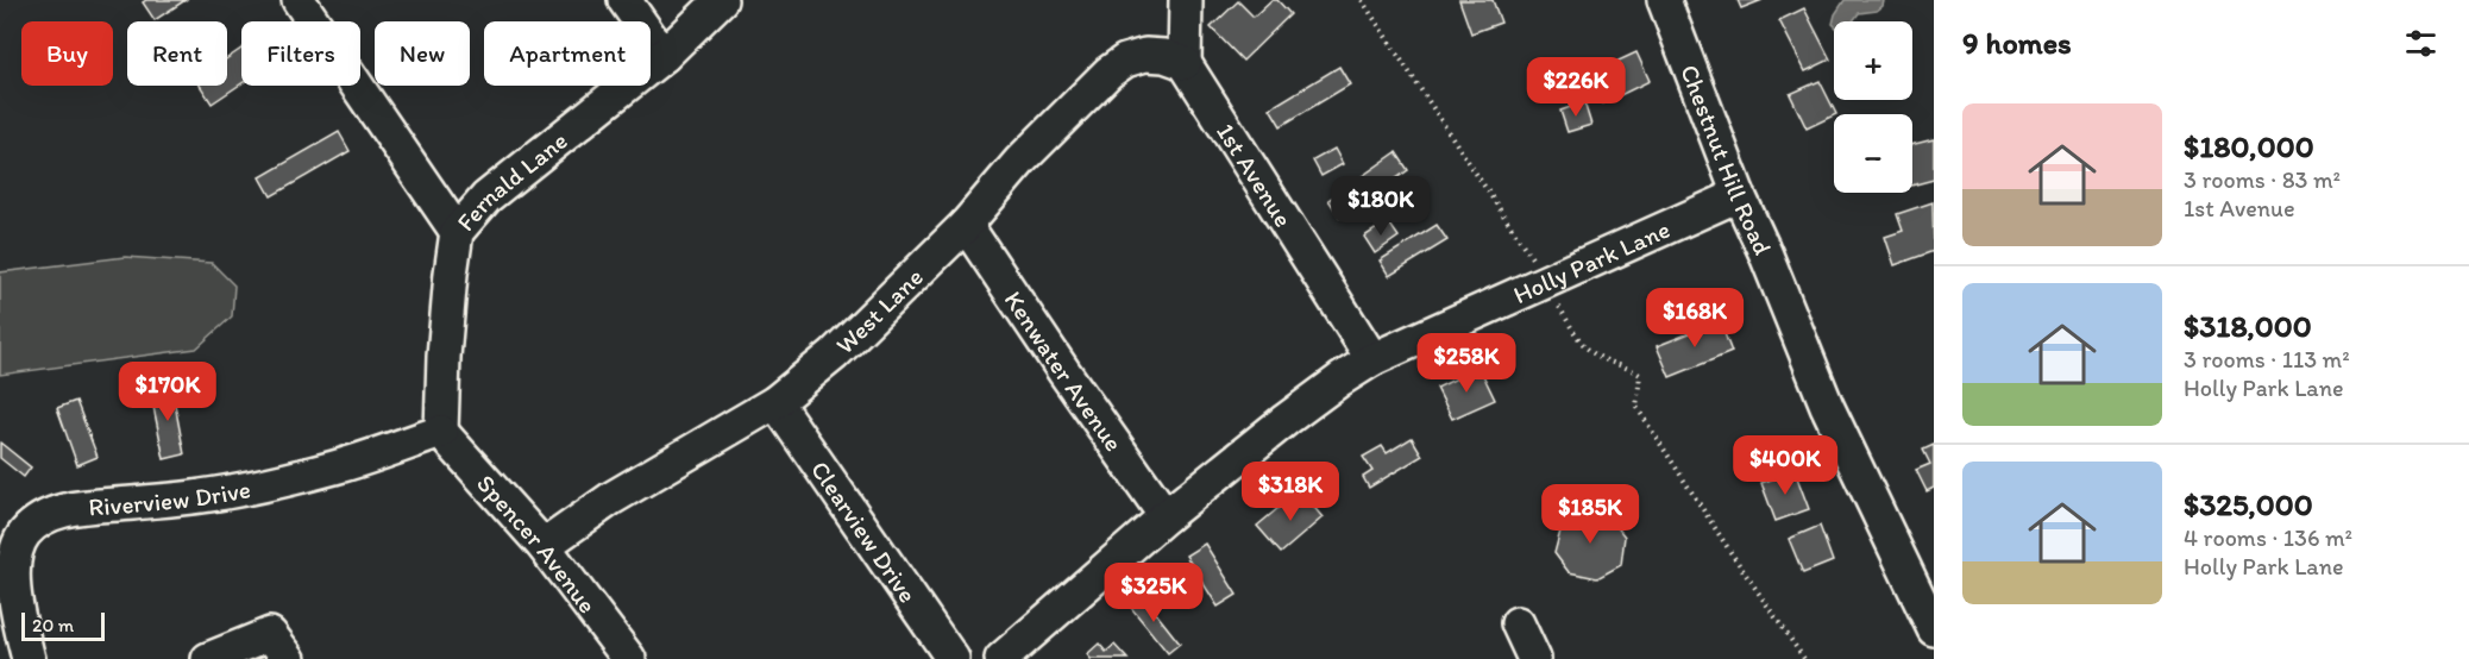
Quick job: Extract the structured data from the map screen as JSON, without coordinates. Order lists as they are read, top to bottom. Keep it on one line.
{"streets":{"street":["Chestnut Hill Road","1st Avenue","Fernald Lane","Holly Park Lane","West Lane","Kenwater Avenue","Riverview Drive","Clearview Drive","Spencer Avenue"]},"crossings":[["Chestnut Hill Road","Holly Park Lane"],["1st Avenue","Holly Park Lane"],["1st Avenue","West Lane"],["Fernald Lane","Riverview Drive"],["Fernald Lane","Spencer Avenue"],["Holly Park Lane","Kenwater Avenue"],["West Lane","Kenwater Avenue"],["West Lane","Clearview Drive"],["West Lane","Spencer Avenue"],["Riverview Drive","Spencer Avenue"]],"scale_bar":"20 m","page":{"heading":"9 homes","map_buttons":["+","−"],"chip":["Buy","Rent","Filters","New","Apartment"],"price":["$226K","$180K","$168K","$258K","$170K","$400K","$318K","$185K","$325K"],"list":[{"name":"$180,000","note":"3 rooms · 83 m² · 1st Avenue"},{"name":"$318,000","note":"3 rooms · 113 m² · Holly Park Lane"},{"name":"$325,000","note":"4 rooms · 136 m² · Holly Park Lane"}],"scale":"20 m"}}
